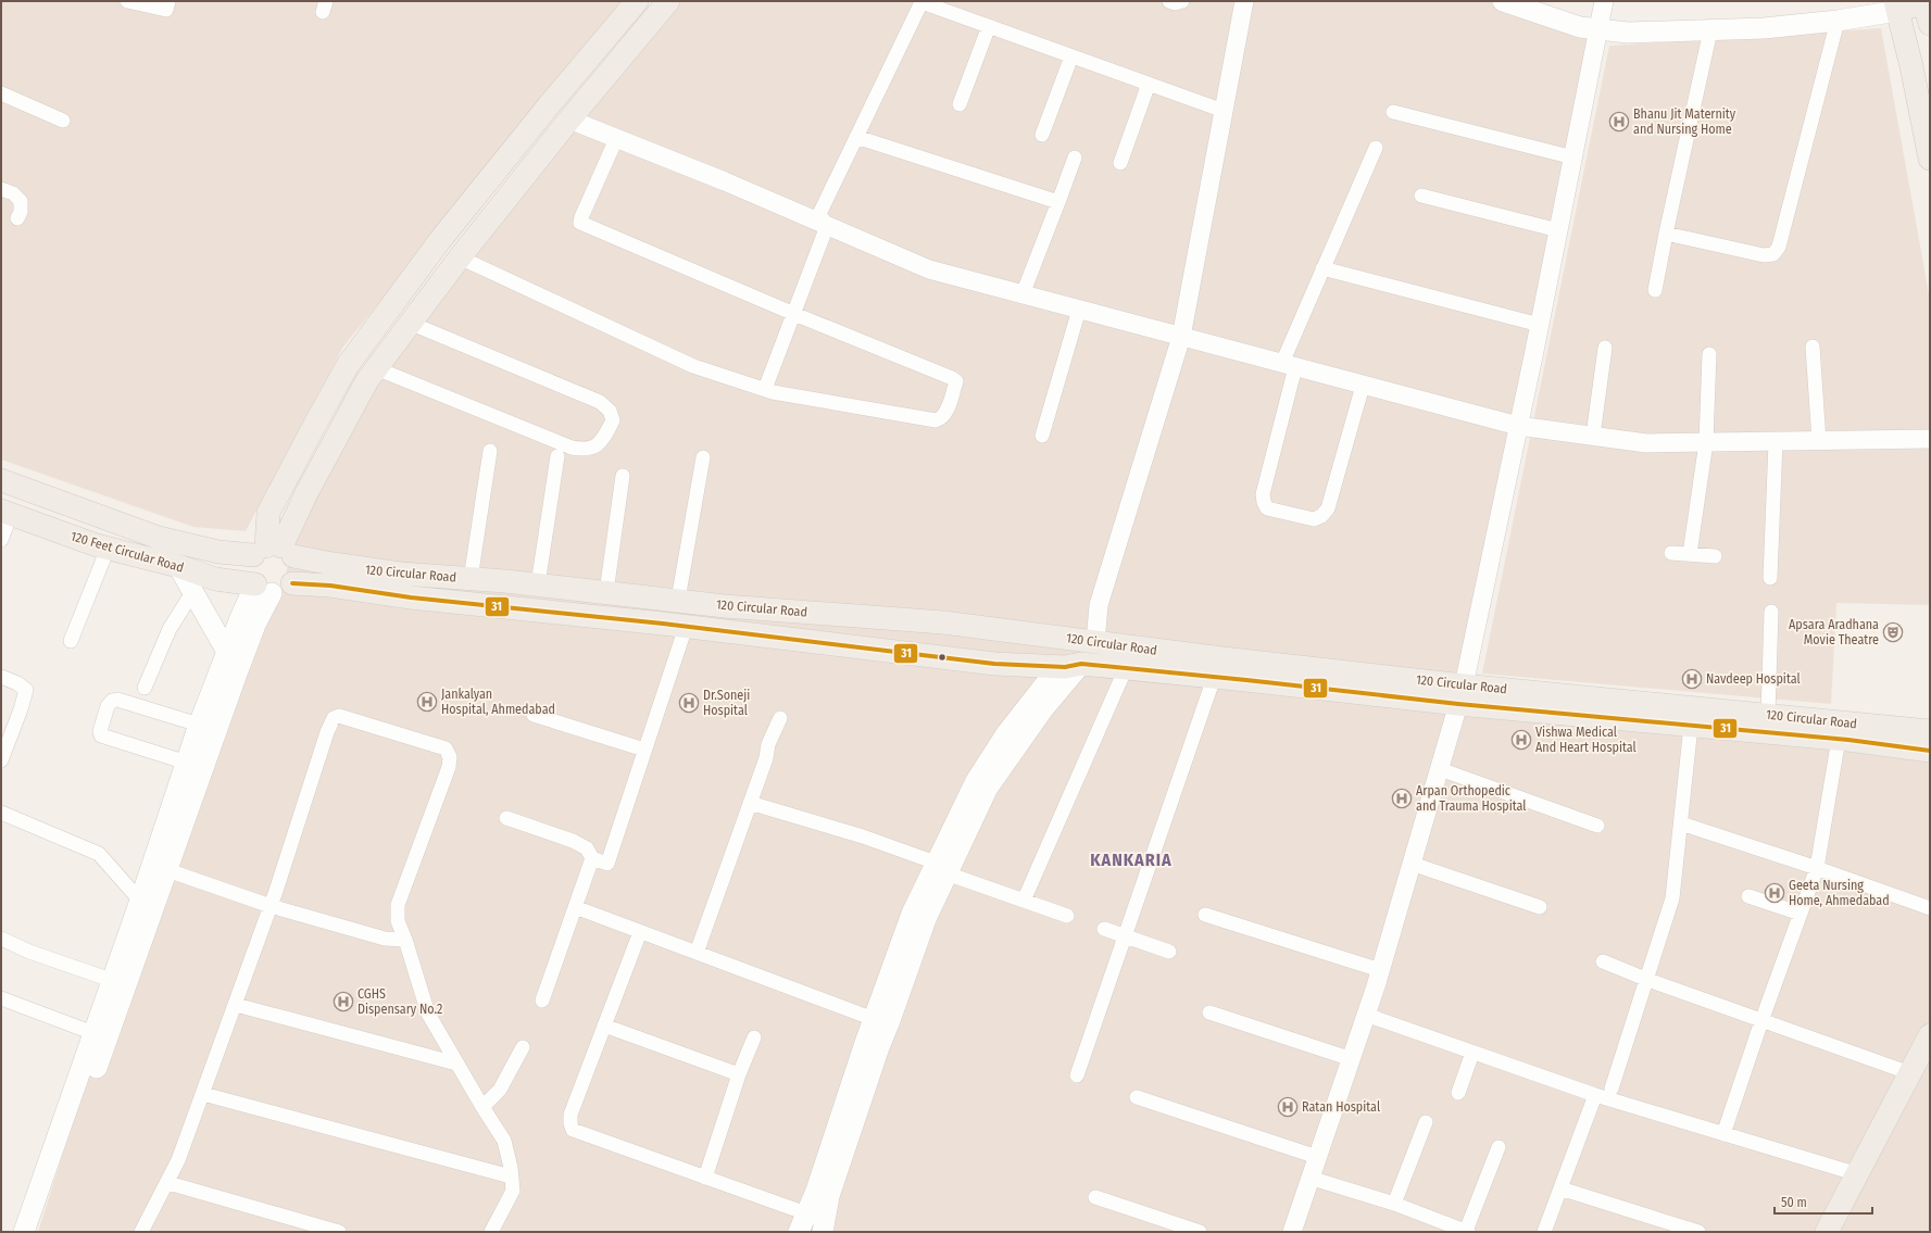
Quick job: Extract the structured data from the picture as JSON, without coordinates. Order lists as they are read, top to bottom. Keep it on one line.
{"streets":{"main road":["120 Feet Circular Road","120 Circular Road"]},"crossings":[["120 Feet Circular Road","120 Circular Road"]],"districts":["KANKARIA"],"places":{"hospital":["Bhanu Jit Maternity and Nursing Home","Navdeep Hospital","Jankalyan Hospital, Ahmedabad","Dr.Soneji Hospital","Vishwa Medical And Heart Hospital","Arpan Orthopedic and Trauma Hospital","Geeta Nursing Home, Ahmedabad","CGHS Dispensary No.2","Ratan Hospital"],"theatre":["Apsara Aradhana Movie Theatre"]},"lines":["transit line 31"],"scale_bar":"50 m"}
